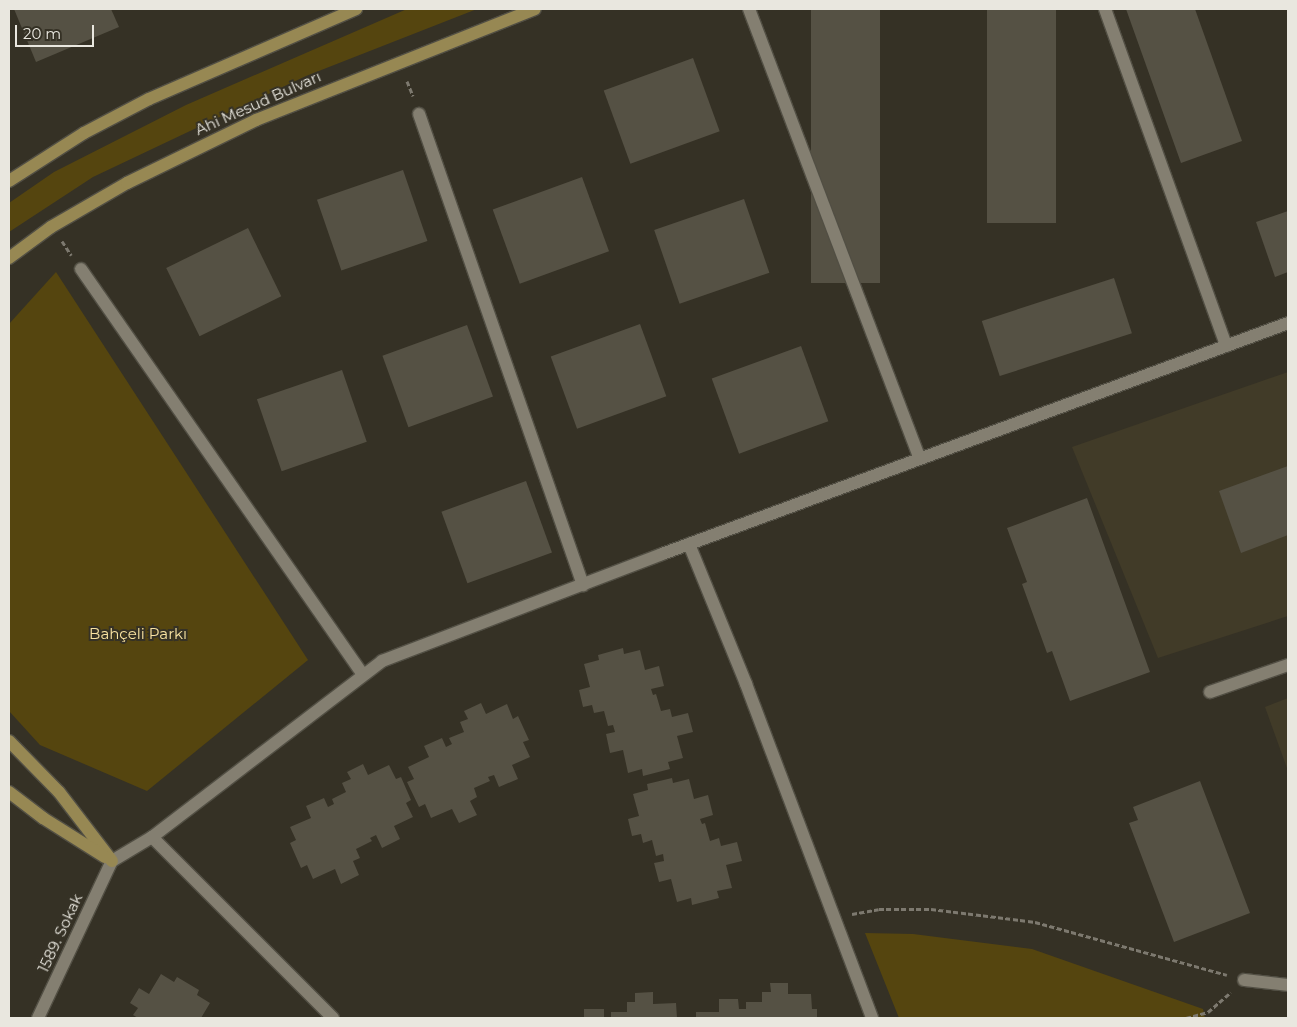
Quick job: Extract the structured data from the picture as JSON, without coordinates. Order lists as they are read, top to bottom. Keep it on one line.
{"streets":{"main road":["Ahi Mesud Bulvarı"],"street":["1589. Sokak"]},"parks":["Bahçeli Parkı"],"scale_bar":"20 m"}
